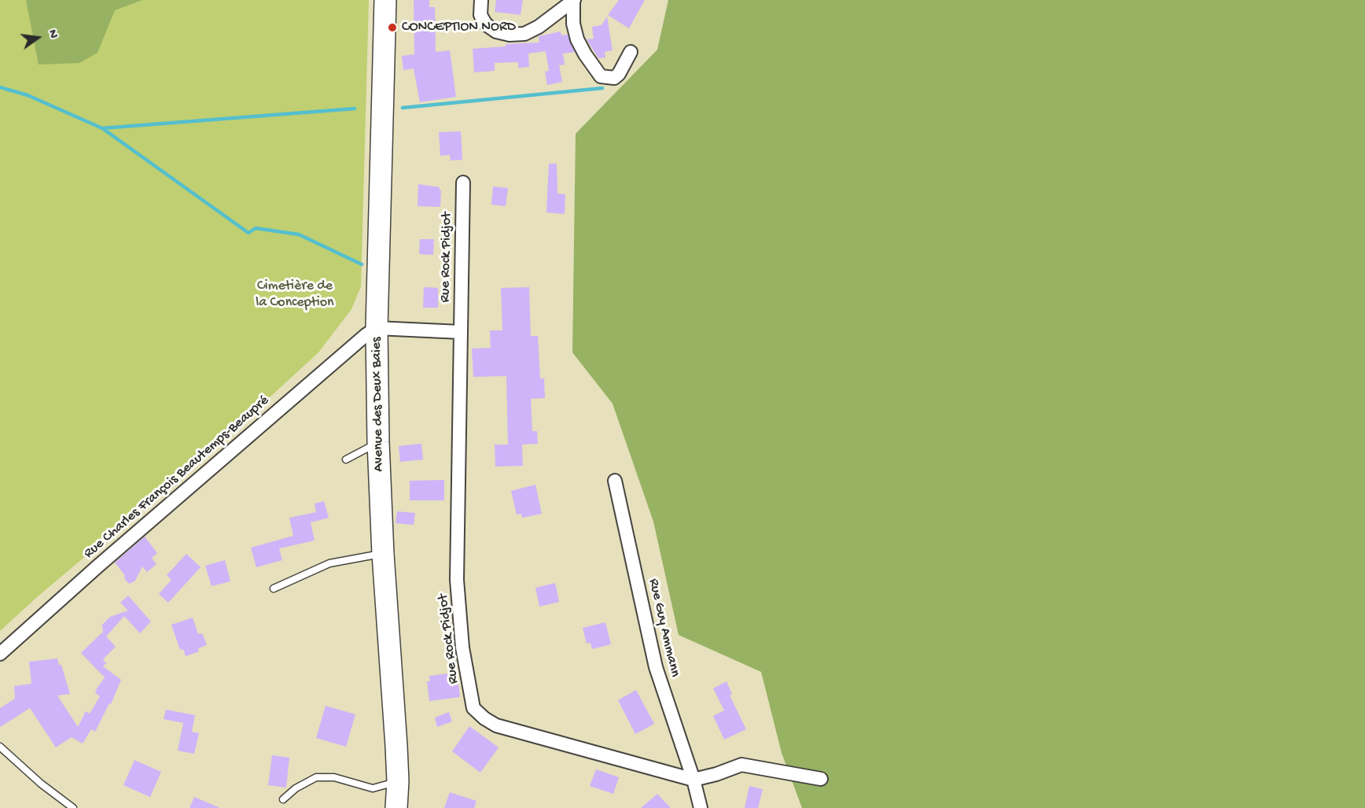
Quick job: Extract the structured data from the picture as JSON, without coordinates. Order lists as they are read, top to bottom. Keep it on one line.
{"streets":{"main road":["Avenue des Deux Baies"],"street":["Rue Rock Pidjot","Rue Charles François Beautemps-Beaupré","Rue Guy Ammann"]},"crossings":[["Rue Rock Pidjot","Rue Guy Ammann"],["Avenue des Deux Baies","Rue Charles François Beautemps-Beaupré"]],"parks":["Cimetière de la Conception"],"places":["CONCEPTION NORD"],"north":"right"}
